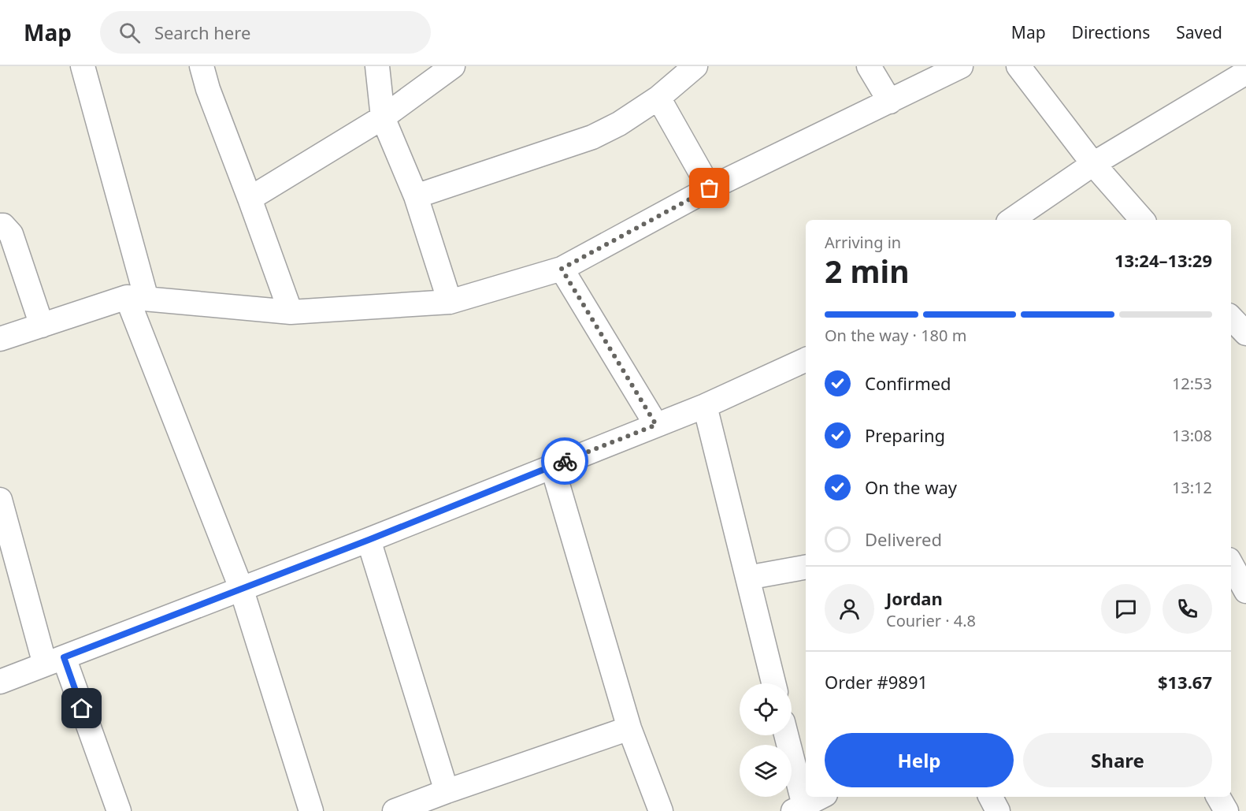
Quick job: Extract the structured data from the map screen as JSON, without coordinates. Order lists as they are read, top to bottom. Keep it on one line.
{"page":{"header":"Map","search":"Search here","nav":["Map","Directions","Saved"],"heading":["2 min","Arriving in","13:24–13:29"],"panel":["Jordan","Courier · 4.8","Order #9891","$13.67"],"bar":"On the way · 180 m","list":[["Confirmed","12:53"],["Preparing","13:08"],["On the way","13:12"],"Delivered"],"buttons":["Help","Share"]}}
